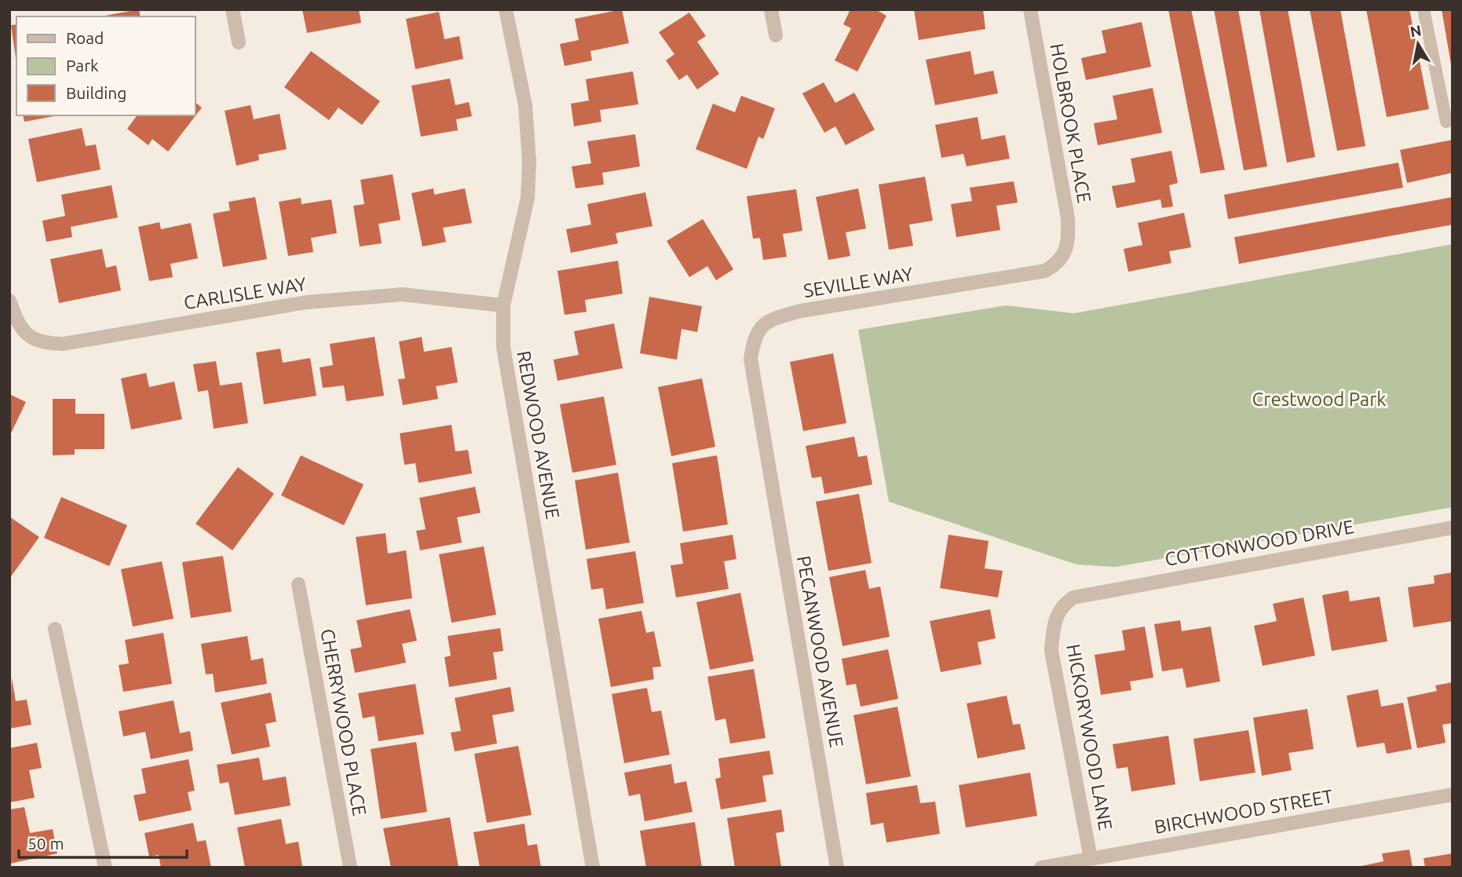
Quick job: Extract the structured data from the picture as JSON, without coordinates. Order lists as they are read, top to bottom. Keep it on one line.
{"streets":{"street":["HOLBROOK PLACE","SEVILLE WAY","CARLISLE WAY","REDWOOD AVENUE","COTTONWOOD DRIVE","PECANWOOD AVENUE","CHERRYWOOD PLACE","HICKORYWOOD LANE","BIRCHWOOD STREET"]},"crossings":[["HOLBROOK PLACE","SEVILLE WAY"],["SEVILLE WAY","PECANWOOD AVENUE"],["CARLISLE WAY","REDWOOD AVENUE"],["COTTONWOOD DRIVE","HICKORYWOOD LANE"],["HICKORYWOOD LANE","BIRCHWOOD STREET"]],"parks":["Crestwood Park"],"legend":["Road","Park","Building"],"scale_bar":"50 m","north":"top"}
